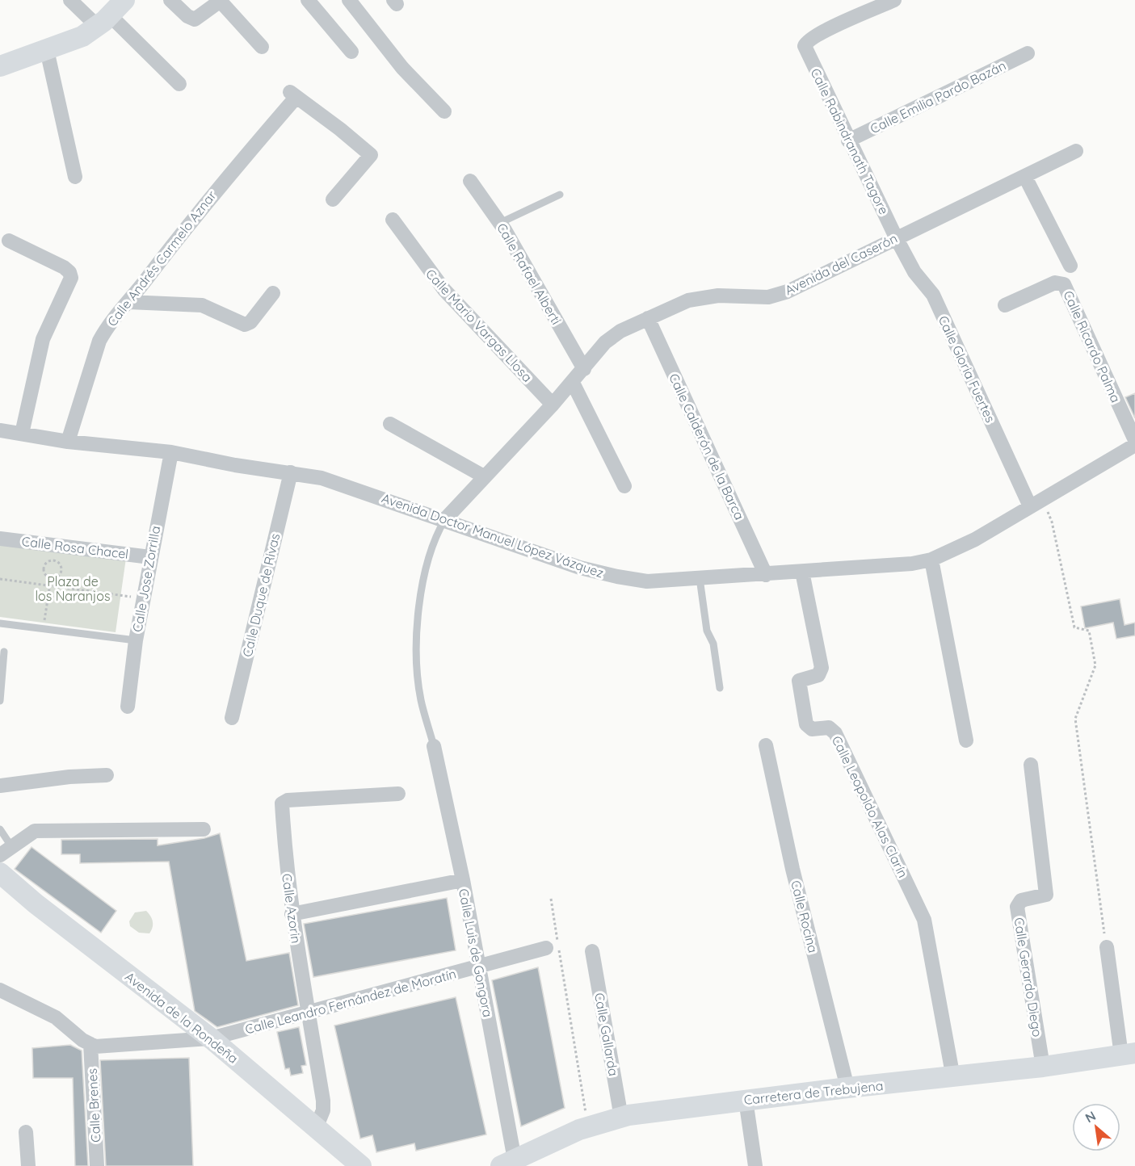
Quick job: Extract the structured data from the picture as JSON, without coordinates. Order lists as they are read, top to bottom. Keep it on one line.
{"streets":{"street":["Calle Emilia Pardo Bazán","Calle Rabindranath Tagore","Calle Andrés Carmelo Aznar","Avenida del Caserón","Calle Rafael Alberti","Calle Mario Vargas Llosa","Calle Ricardo Palma","Calle Gloria Fuertes","Calle Calderón de la Barca","Avenida Doctor Manuel López Vázquez","Calle Rosa Chacel","Calle Jose Zorrilla","Calle Duque de Rivas","Calle Leopoldo Alas Clarín","Calle Azorin","Calle Rocina","Calle Luis de Gongora","Calle Gerardo Diego","Calle Leandro Fernández de Moratín","Avenida de la Rondeña","Calle Gallarda","Carretera de Trebujena","Calle Brenes"]},"crossings":[["Calle Emilia Pardo Bazán","Calle Rabindranath Tagore"],["Calle Rabindranath Tagore","Avenida del Caserón"],["Calle Rabindranath Tagore","Calle Gloria Fuertes"],["Calle Andrés Carmelo Aznar","Avenida Doctor Manuel López Vázquez"],["Avenida del Caserón","Calle Rafael Alberti"],["Avenida del Caserón","Calle Mario Vargas Llosa"],["Avenida del Caserón","Calle Gloria Fuertes"],["Avenida del Caserón","Calle Calderón de la Barca"],["Avenida del Caserón","Avenida Doctor Manuel López Vázquez"],["Calle Gloria Fuertes","Avenida Doctor Manuel López Vázquez"],["Calle Calderón de la Barca","Avenida Doctor Manuel López Vázquez"],["Avenida Doctor Manuel López Vázquez","Calle Jose Zorrilla"],["Avenida Doctor Manuel López Vázquez","Calle Duque de Rivas"],["Avenida Doctor Manuel López Vázquez","Calle Leopoldo Alas Clarín"],["Calle Rosa Chacel","Calle Jose Zorrilla"],["Calle Leopoldo Alas Clarín","Carretera de Trebujena"],["Calle Azorin","Calle Leandro Fernández de Moratín"],["Calle Azorin","Avenida de la Rondeña"],["Calle Rocina","Carretera de Trebujena"],["Calle Luis de Gongora","Calle Leandro Fernández de Moratín"],["Calle Luis de Gongora","Carretera de Trebujena"],["Calle Gerardo Diego","Carretera de Trebujena"],["Calle Leandro Fernández de Moratín","Avenida de la Rondeña"],["Calle Leandro Fernández de Moratín","Calle Brenes"],["Calle Gallarda","Carretera de Trebujena"]],"parks":["Plaza de los Naranjos"],"north":"top left"}
